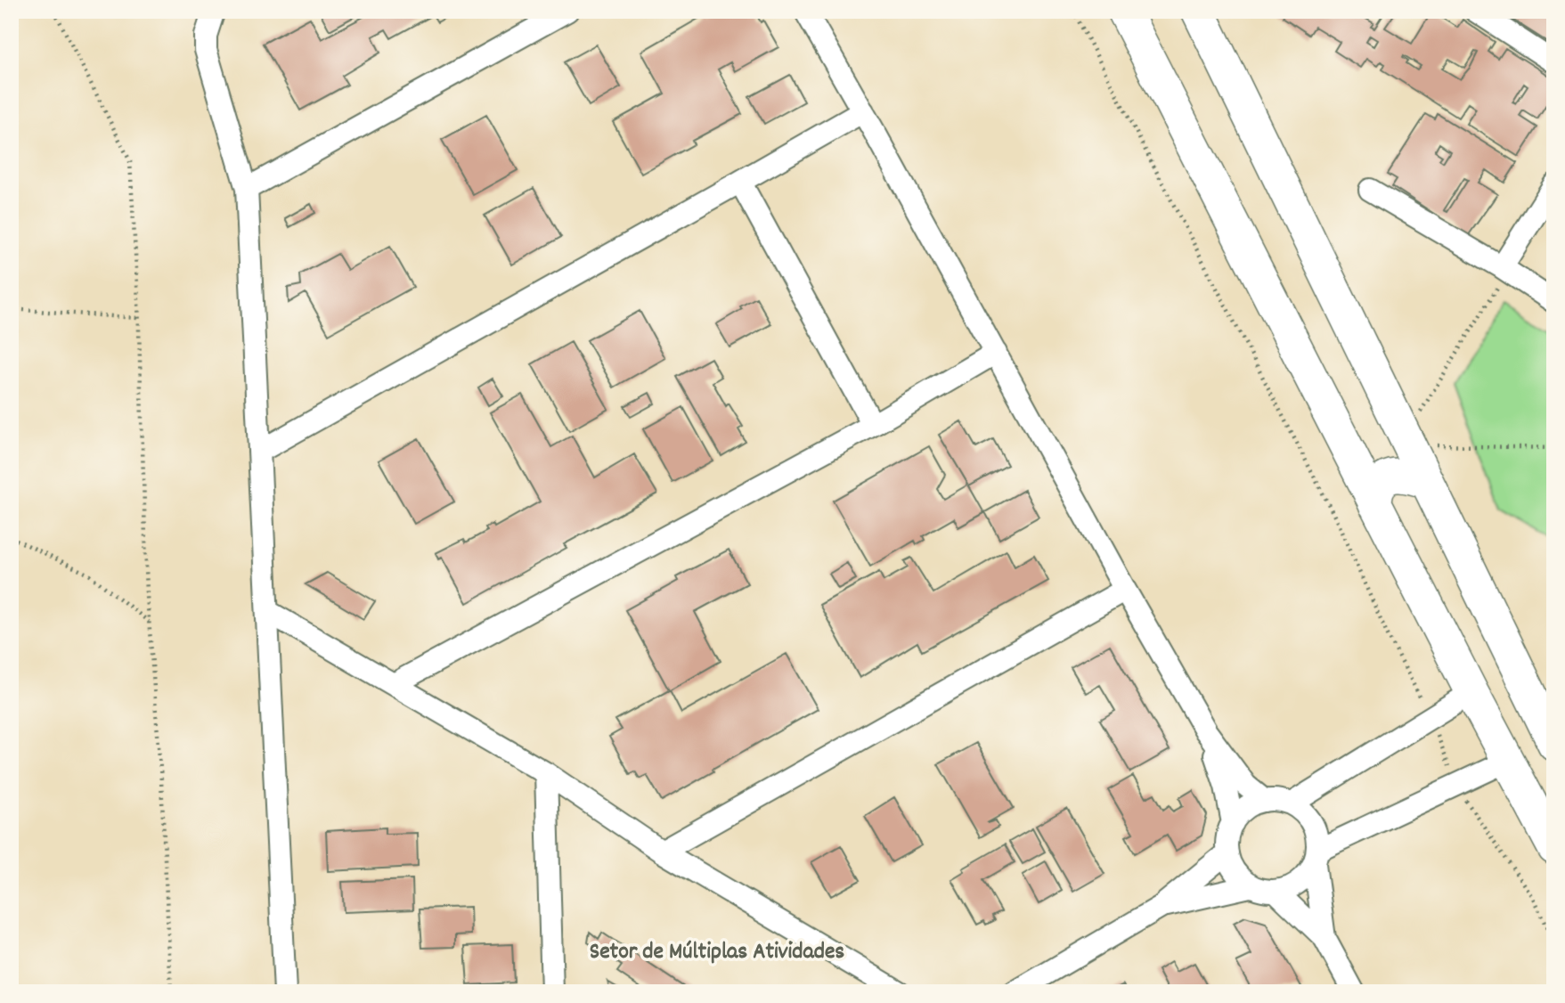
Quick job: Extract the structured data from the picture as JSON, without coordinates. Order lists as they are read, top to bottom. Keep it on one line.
{"districts":["Setor de Múltiplas Atividades"]}
